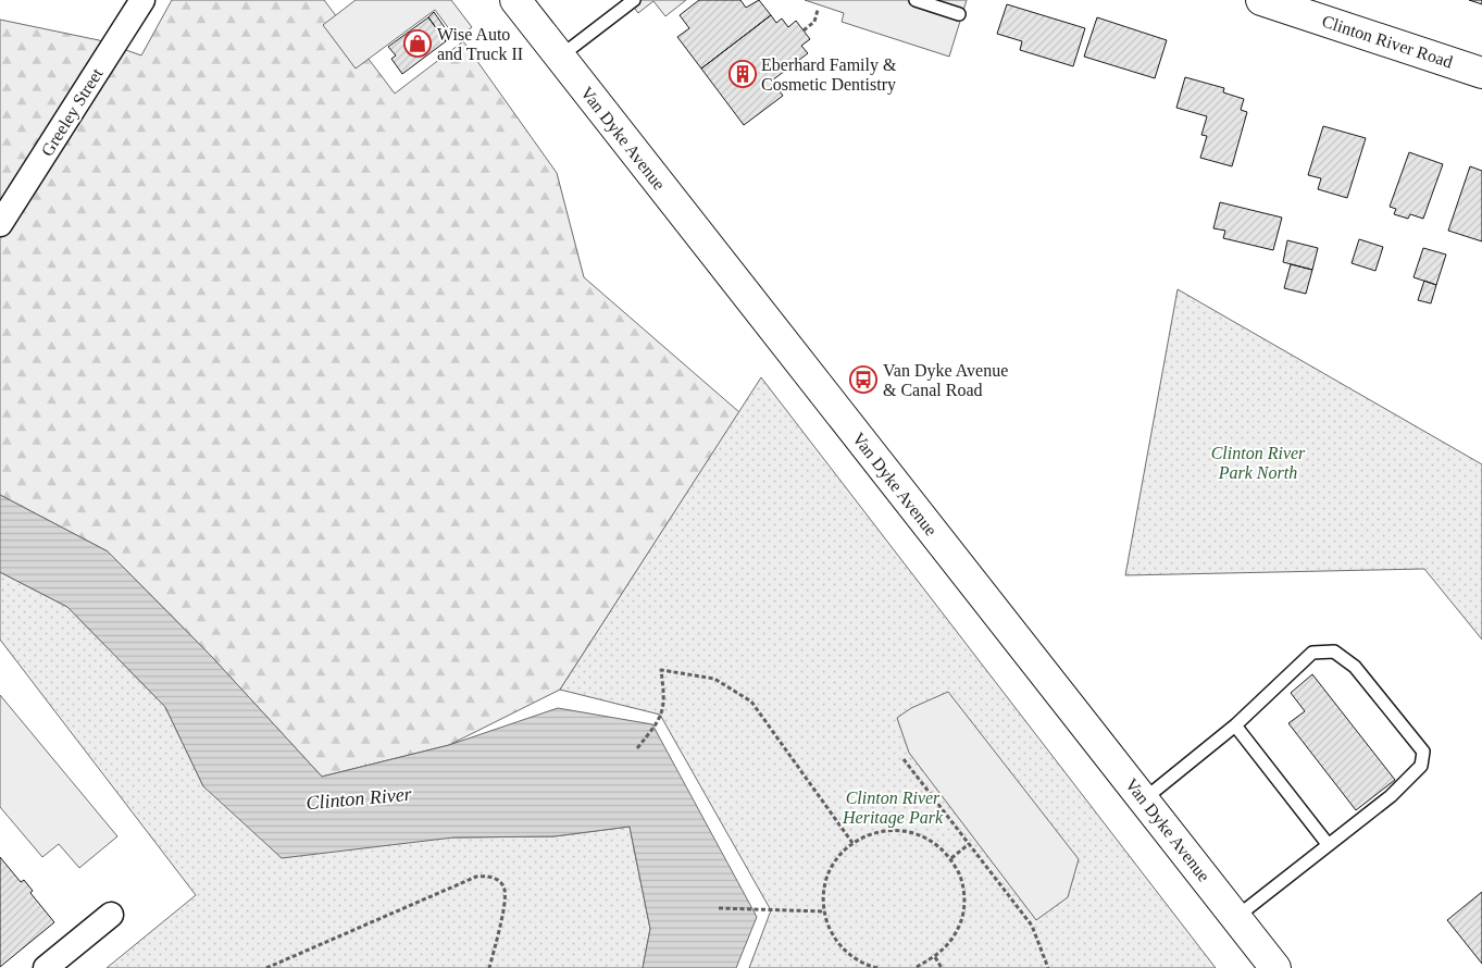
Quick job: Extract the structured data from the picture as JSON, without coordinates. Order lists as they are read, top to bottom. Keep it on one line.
{"streets":{"main road":["Clinton River Road","Van Dyke Avenue"],"street":["Greeley Street"]},"water":["Clinton River"],"parks":["Clinton River Park North","Clinton River Heritage Park"],"places":{"shop":["Wise Auto and Truck II"],"building":["Eberhard Family & Cosmetic Dentistry"],"bus stop":["Van Dyke Avenue & Canal Road"]}}
